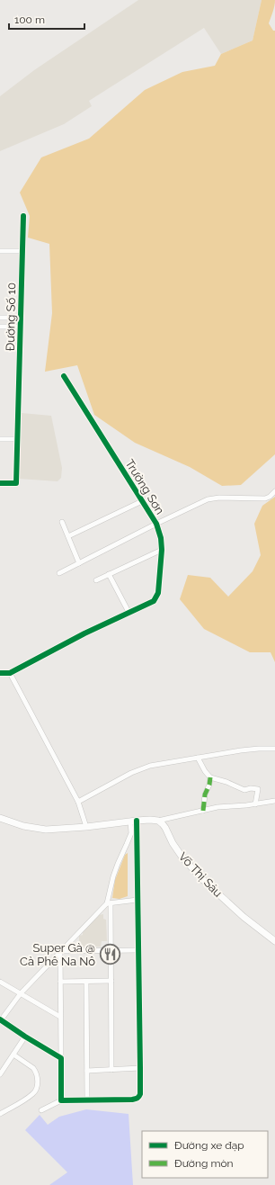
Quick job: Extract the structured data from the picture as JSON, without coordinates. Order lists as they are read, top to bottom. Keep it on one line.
{"streets":{"main road":["Võ Thị Sáu"],"street":["Đường Số 10","Trường Sơn"]},"places":{"restaurant":["Super Gà @ Cà Phê Na Nô"]},"legend":["Đường xe đạp","Đường mòn"],"scale_bar":"100 m"}
